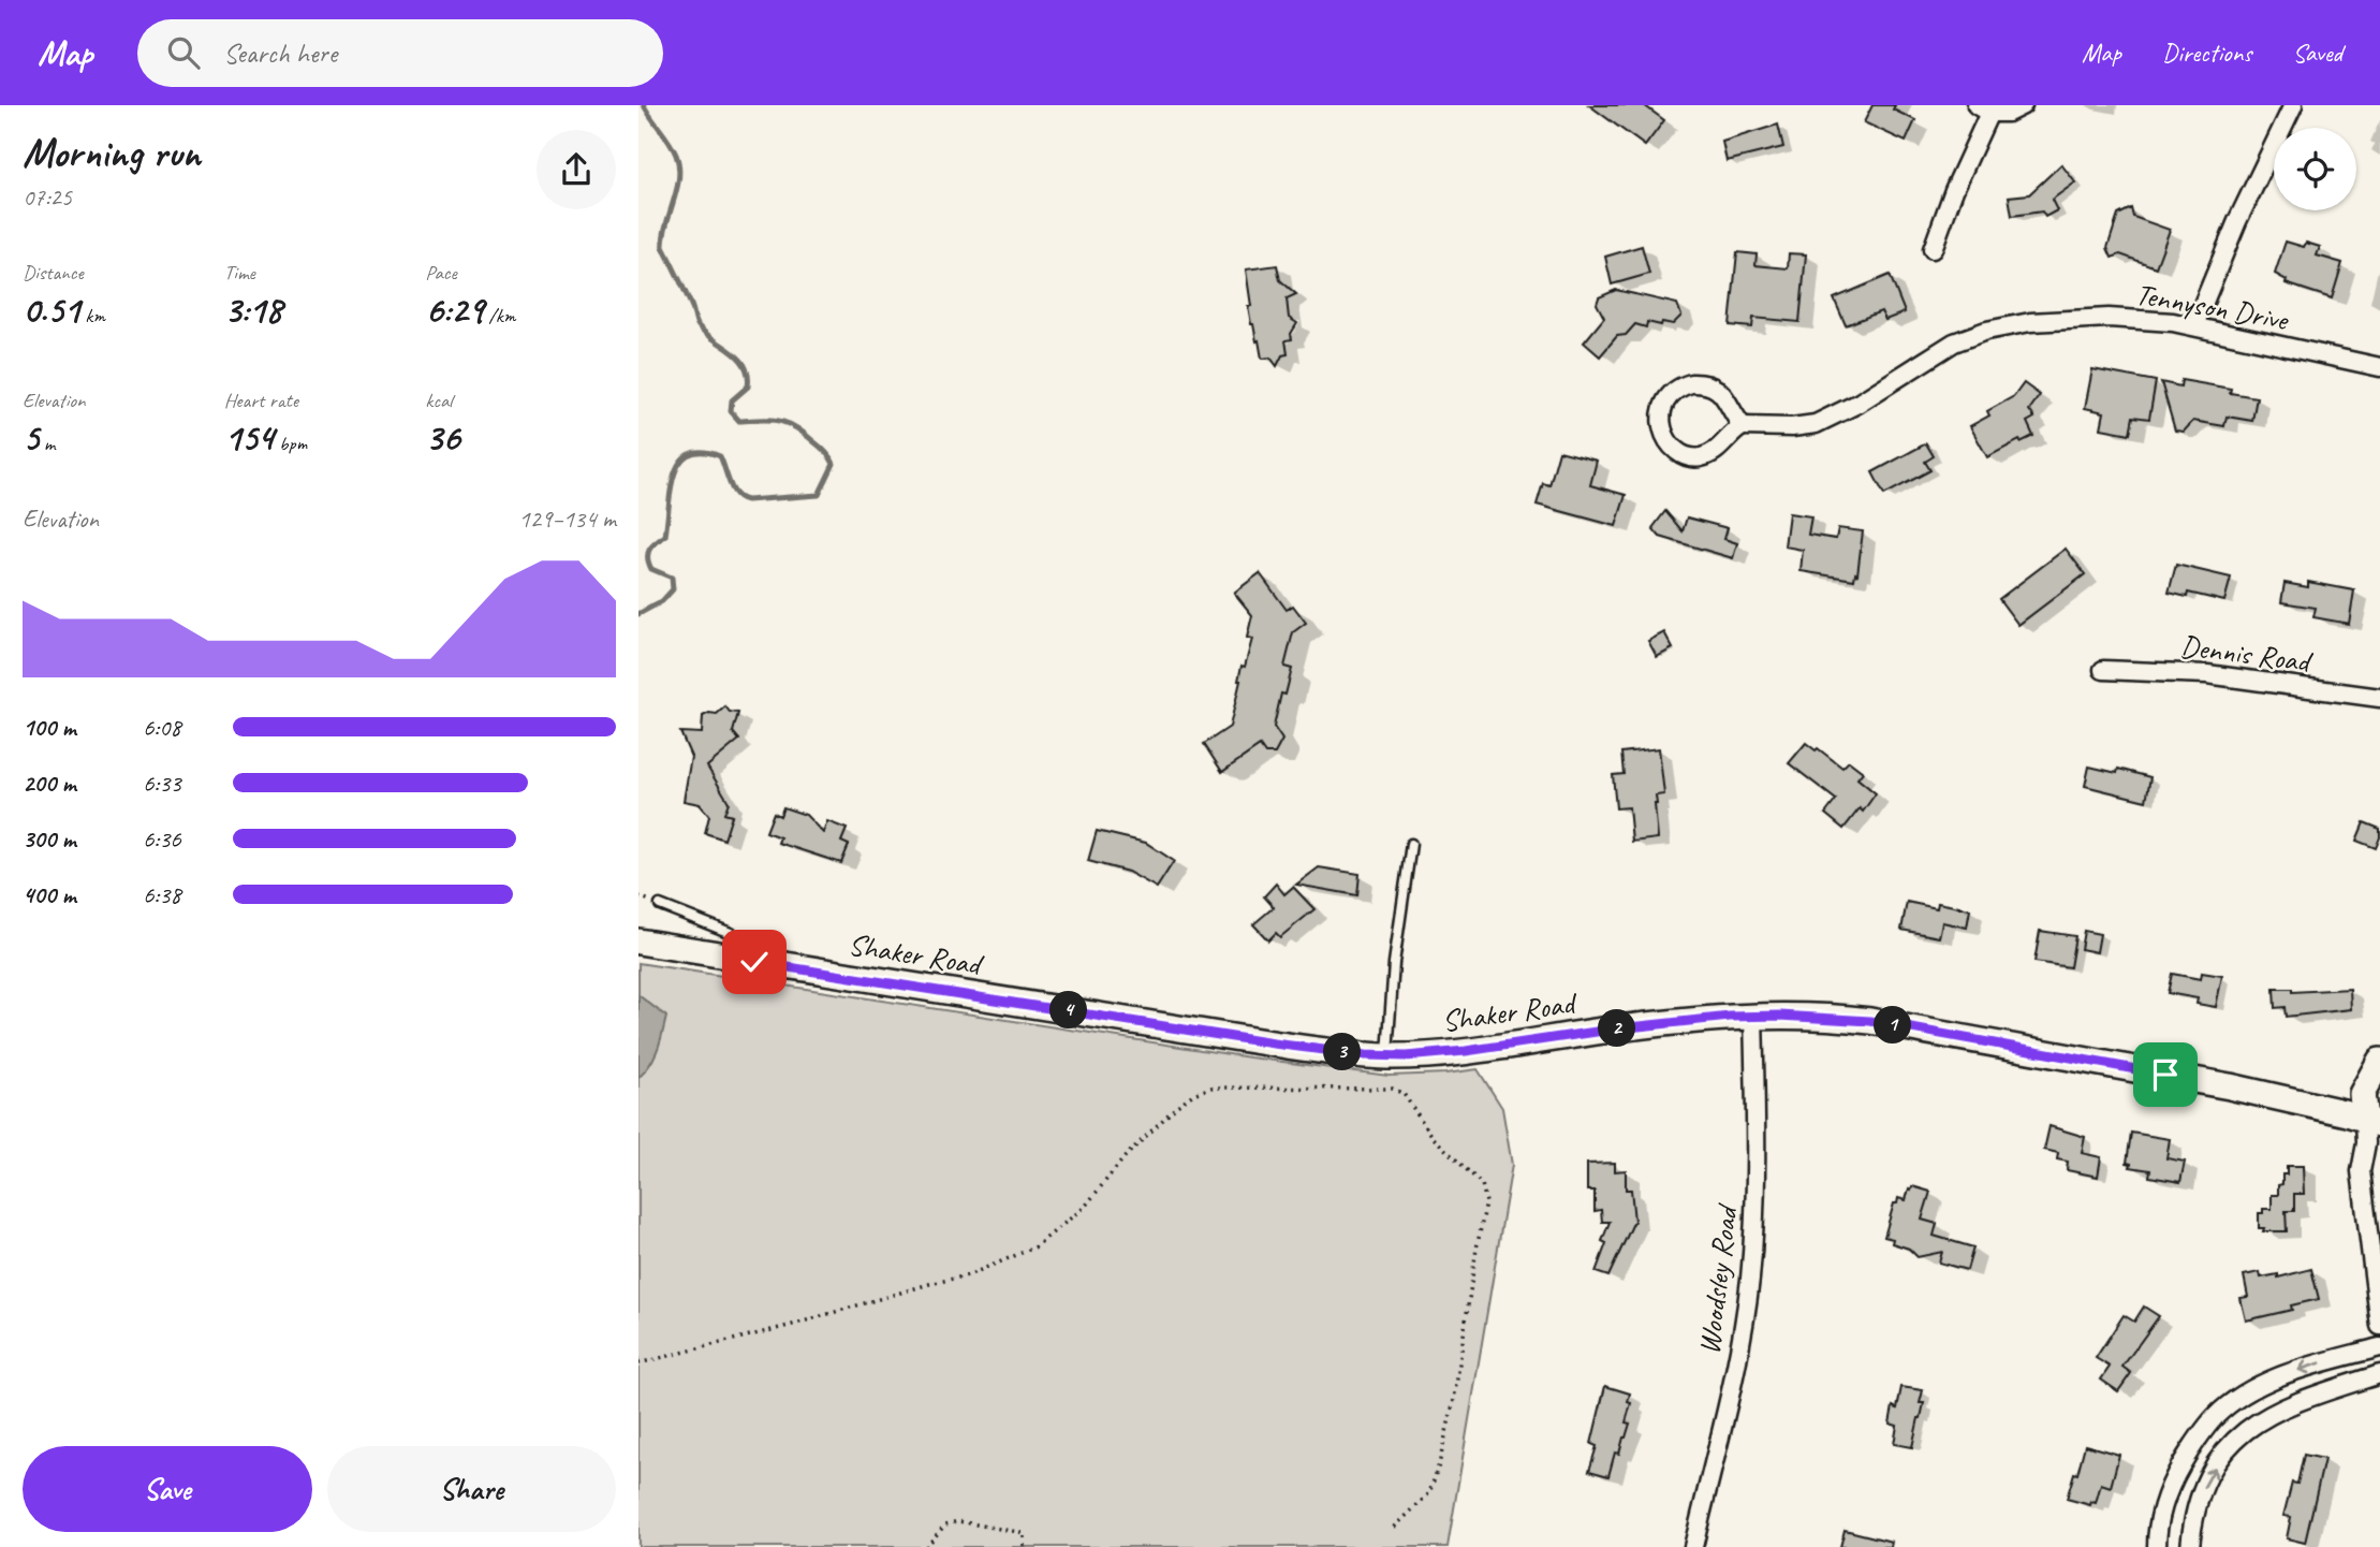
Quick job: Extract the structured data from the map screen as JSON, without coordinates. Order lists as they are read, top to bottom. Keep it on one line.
{"streets":{"main road":["Shaker Road"],"street":["Tennyson Drive","Dennis Road","Woodsley Road"]},"crossings":[["Shaker Road","Woodsley Road"]],"page":{"header":"Map","search":"Search here","nav":["Map","Directions","Saved"],"heading":["Morning run","07:25"],"stats":[["Distance","0.51 km"],["Time","3:18"],["Pace","6:29 /km"],["Elevation","5 m"],["Heart rate","154 bpm"],["kcal","36"]],"chart":["Elevation","129–134 m"],"list":[{"name":"100 m","note":"6:08"},{"name":"200 m","note":"6:33"},{"name":"300 m","note":"6:36"},{"name":"400 m","note":"6:38"}],"pins":["4","1","2","3"],"buttons":["Save","Share"]}}
